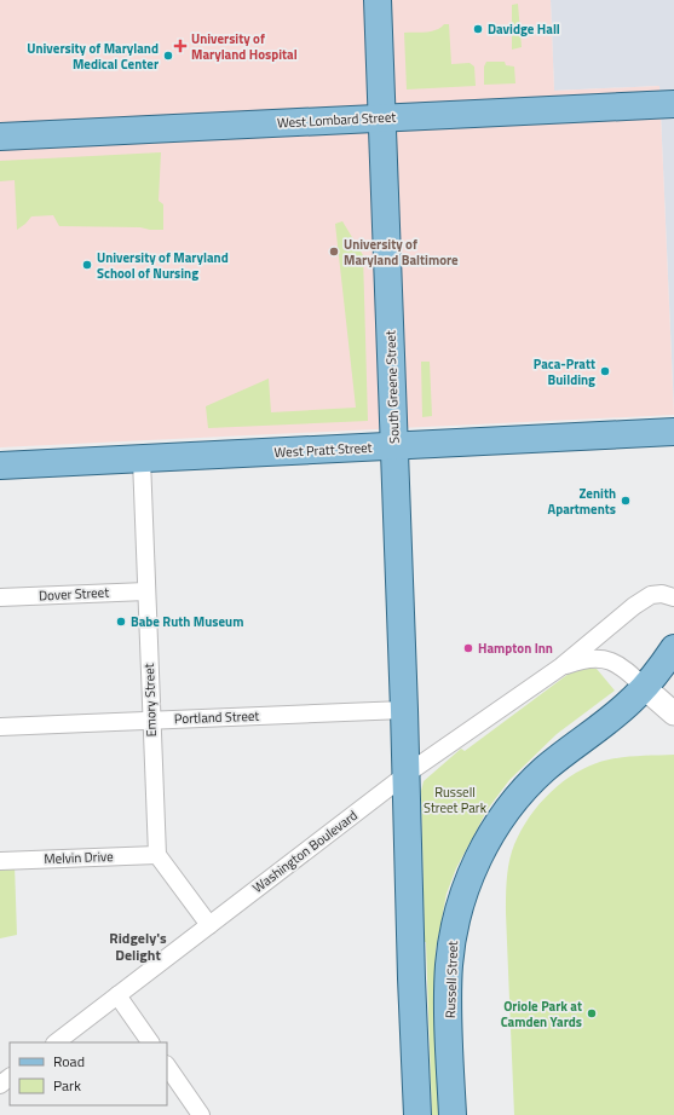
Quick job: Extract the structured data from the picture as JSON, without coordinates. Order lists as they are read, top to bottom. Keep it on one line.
{"streets":{"main road":["West Lombard Street","South Greene Street","West Pratt Street","Russell Street"],"street":["Dover Street","Emory Street","Portland Street","Washington Boulevard","Melvin Drive"]},"crossings":[["West Lombard Street","South Greene Street"],["South Greene Street","West Pratt Street"],["South Greene Street","Portland Street"],["South Greene Street","Washington Boulevard"],["West Pratt Street","Emory Street"],["Dover Street","Emory Street"],["Emory Street","Portland Street"],["Emory Street","Melvin Drive"],["Washington Boulevard","Russell Street"]],"districts":["Ridgely's Delight"],"parks":["Russell Street Park"],"places":{"other":["Davidge Hall","University of Maryland Medical Center","University of Maryland Baltimore","University of Maryland School of Nursing","Paca-Pratt Building","Zenith Apartments","Babe Ruth Museum","Hampton Inn","Oriole Park at Camden Yards"],"health":["University of Maryland Hospital"]},"legend":["Road","Park"]}
